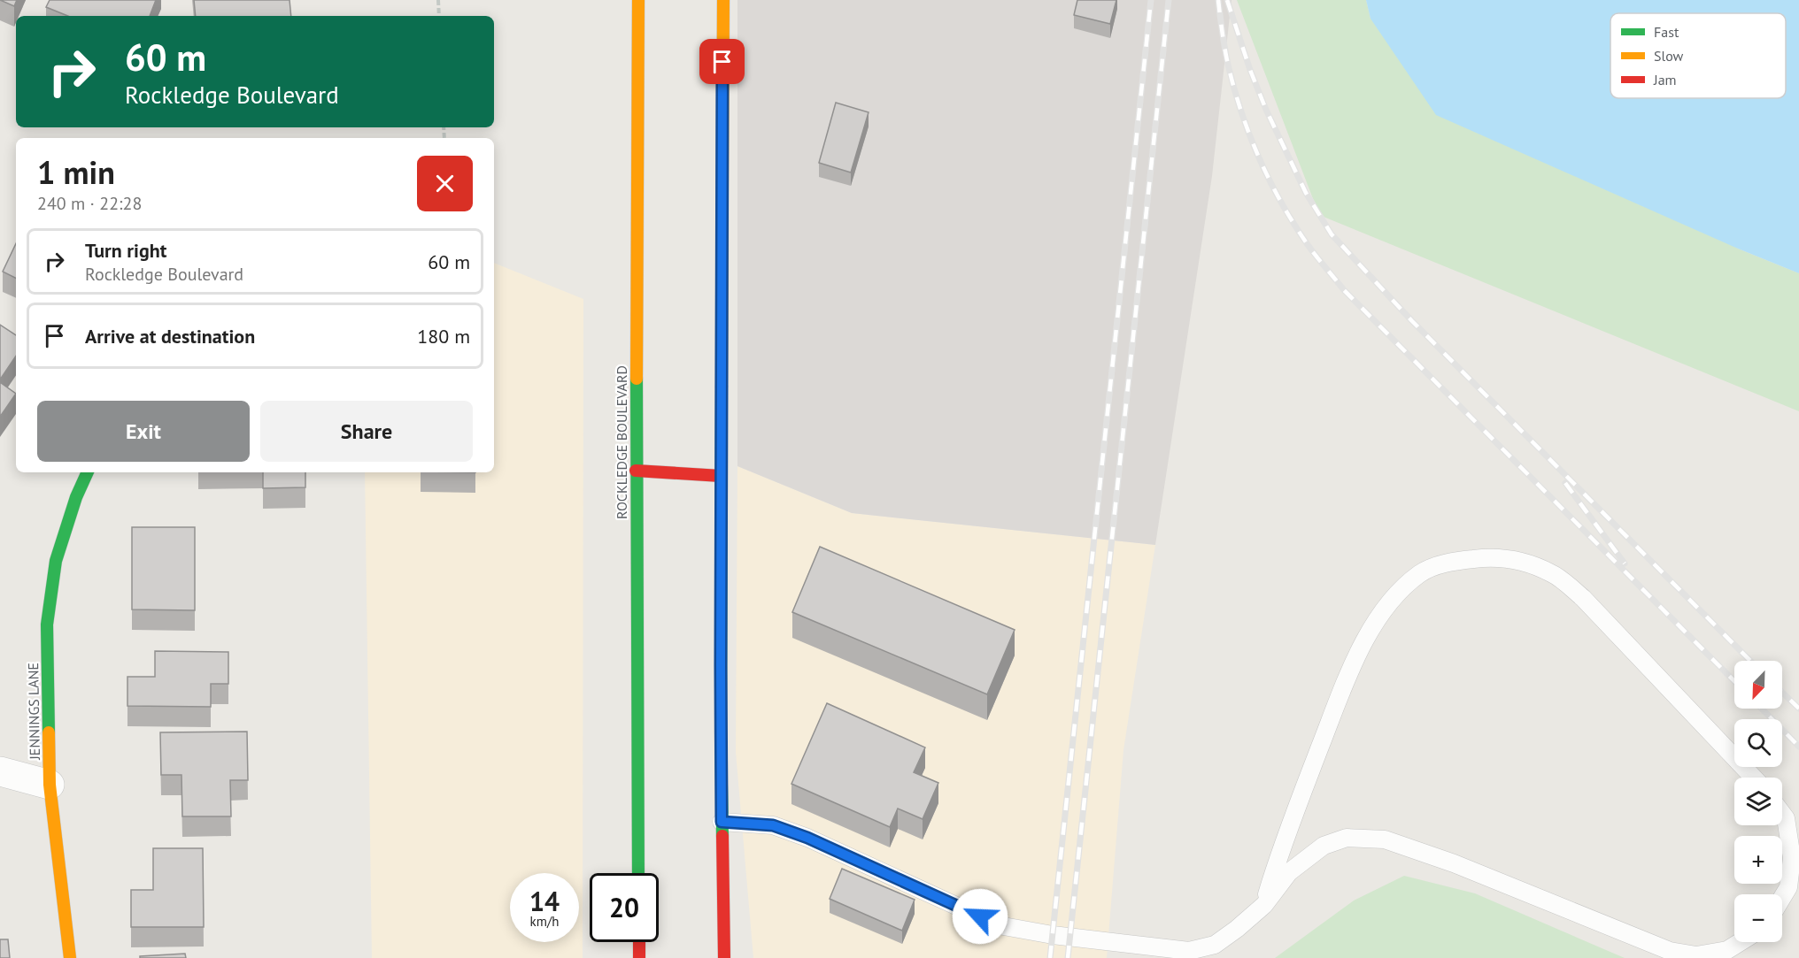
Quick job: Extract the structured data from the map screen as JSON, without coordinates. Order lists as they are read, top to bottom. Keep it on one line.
{"streets":{"main road":["ROCKLEDGE BOULEVARD","JENNINGS LANE"]},"legend":["Fast","Slow","Jam"],"north":"bottom left","page":{"turn":["60 m","Rockledge Boulevard"],"heading":["1 min","240 m · 22:28"],"list":[{"name":"Turn right","note":"Rockledge Boulevard","value":"60 m"},{"name":"Arrive at destination","value":"180 m"}],"buttons":["Exit","Share"],"map_buttons":["+","−"],"speed":"14 km/h","limit":"20"}}
